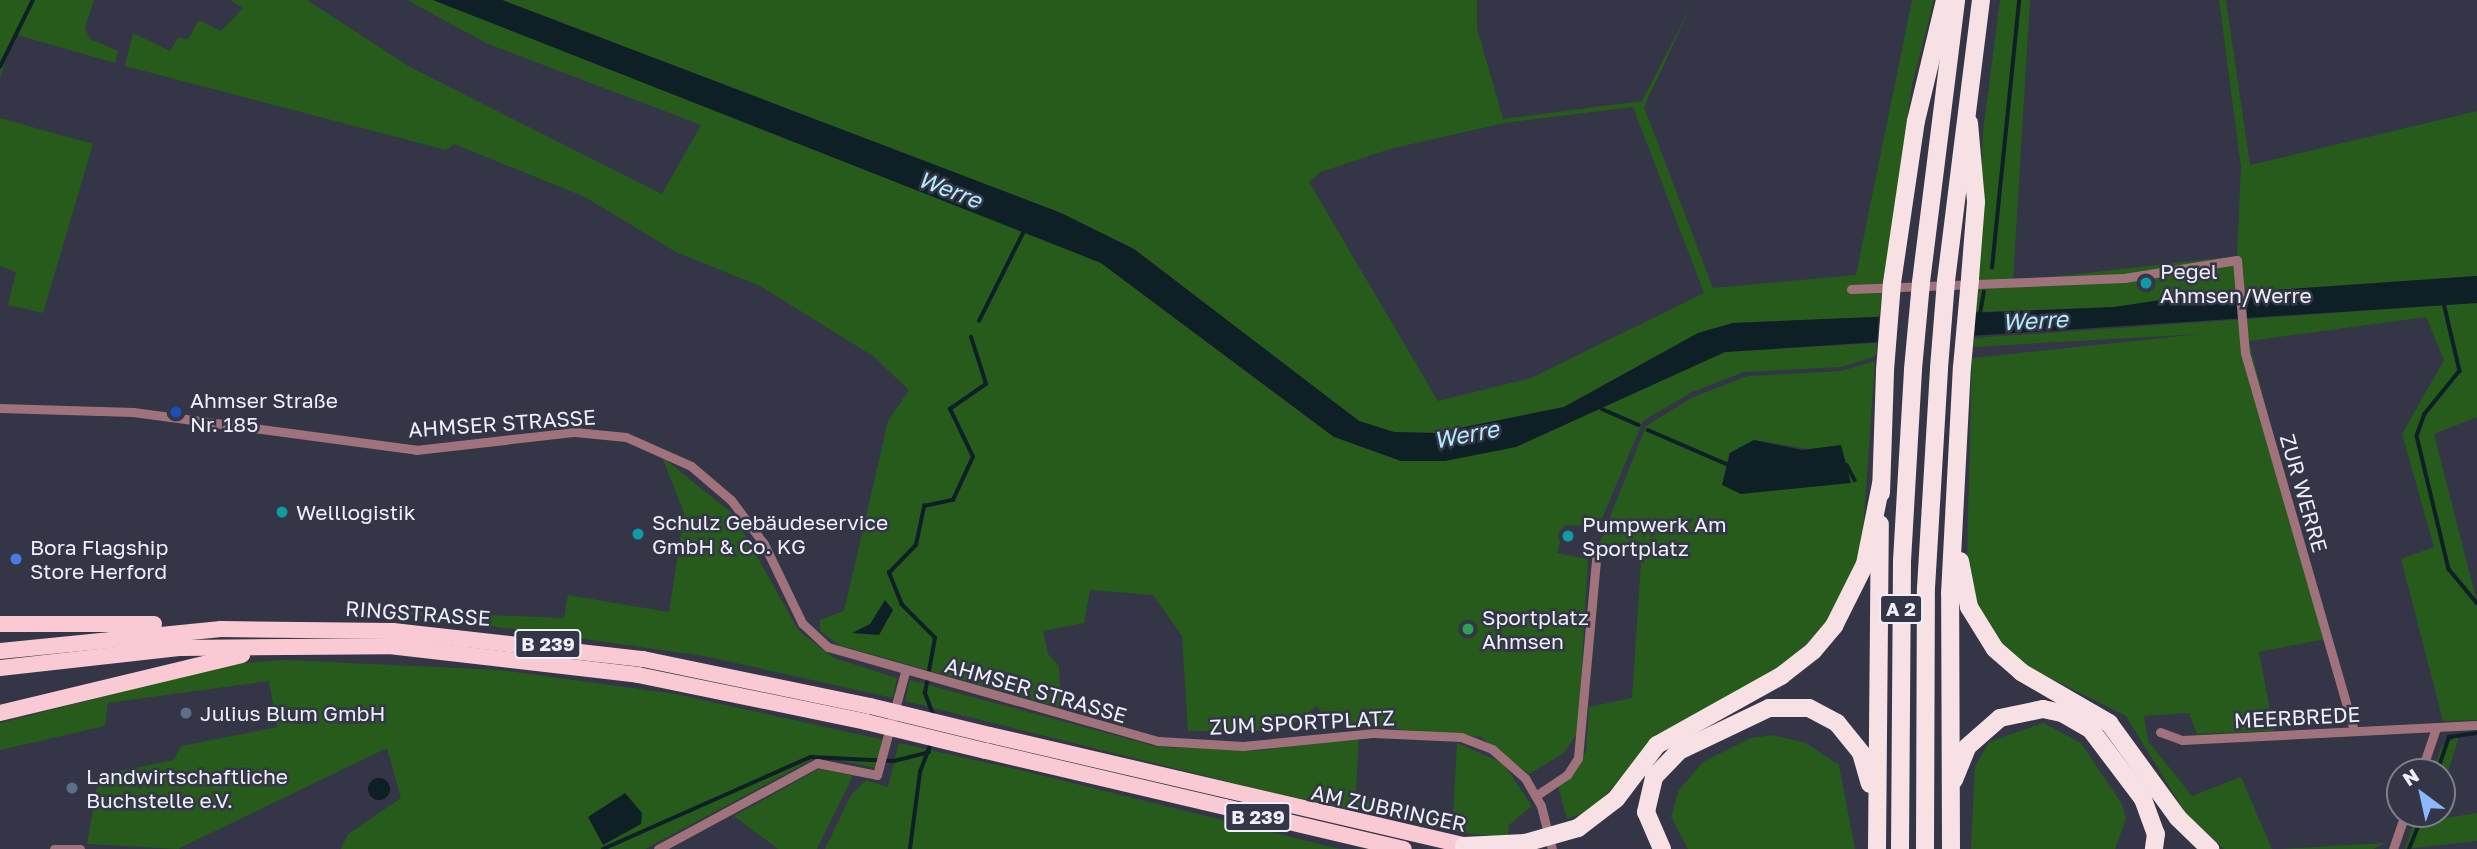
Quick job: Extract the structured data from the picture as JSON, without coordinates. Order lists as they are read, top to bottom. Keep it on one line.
{"streets":{"highway":["A 2","RINGSTRASSE","B 239","AM ZUBRINGER"],"street":["AHMSER STRASSE","ZUR WERRE","MEERBREDE","ZUM SPORTPLATZ"]},"crossings":[["AHMSER STRASSE","ZUM SPORTPLATZ"],["ZUR WERRE","MEERBREDE"],["RINGSTRASSE","AM ZUBRINGER"]],"water":["Werre"],"places":["Pegel Ahmsen/Werre","Ahmser Straße Nr. 185","Welllogistik","Schulz Gebäudeservice GmbH & Co. KG","Pumpwerk Am Sportplatz","Bora Flagship Store Herford","Sportplatz Ahmsen","Julius Blum GmbH","Landwirtschaftliche Buchstelle e.V."],"north":"top left"}
